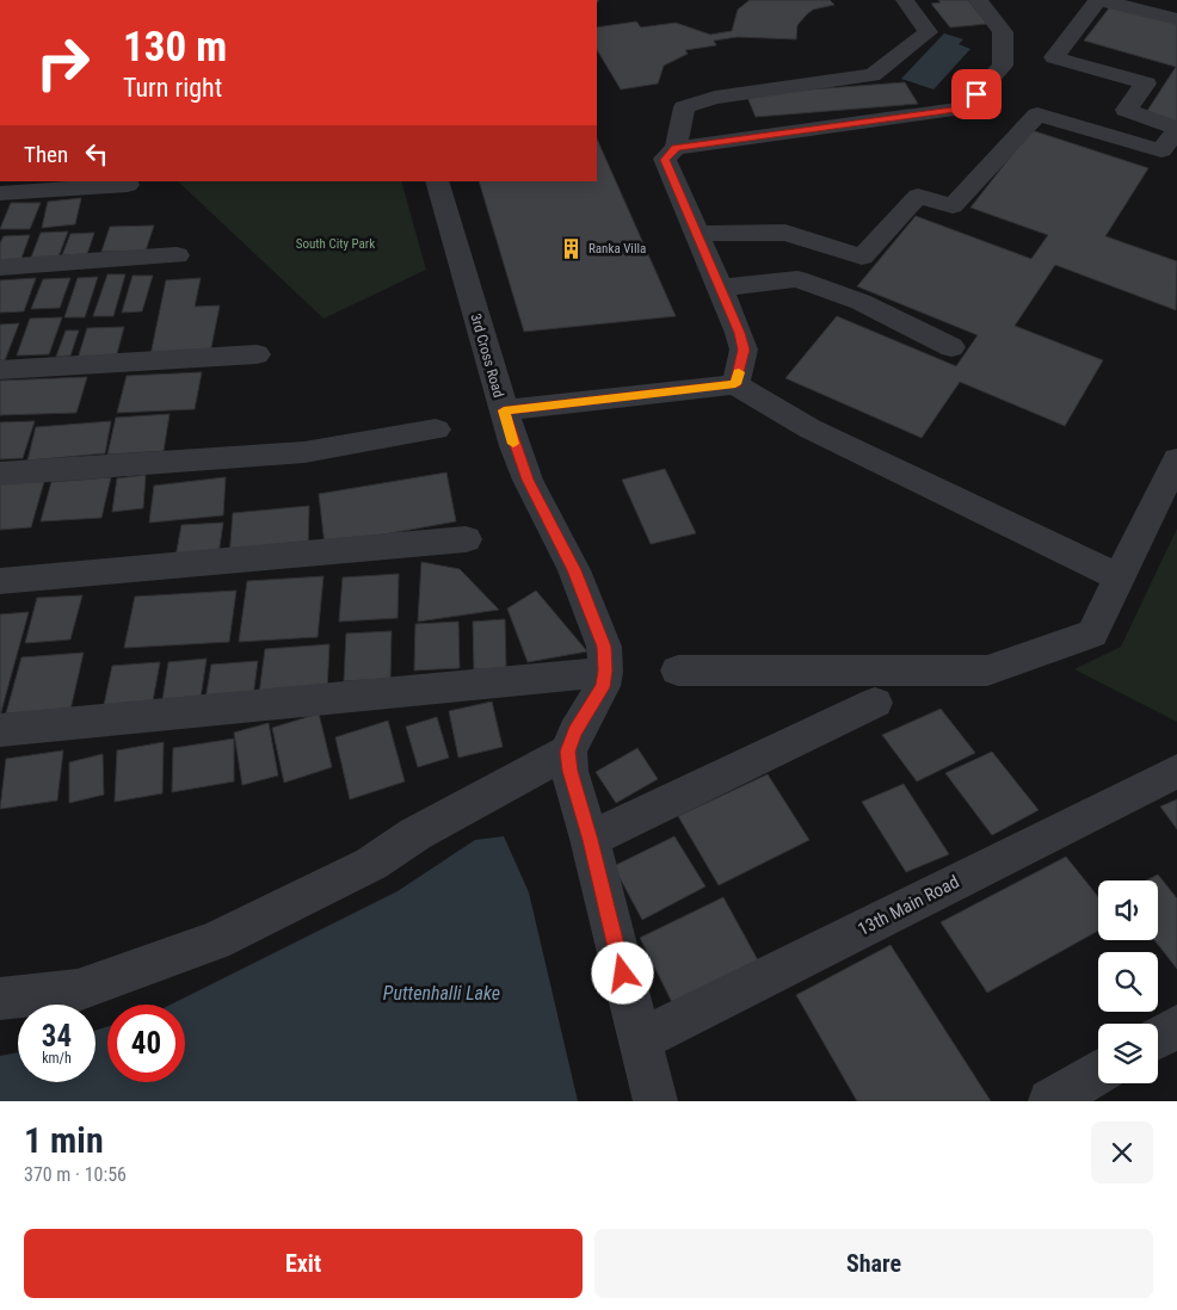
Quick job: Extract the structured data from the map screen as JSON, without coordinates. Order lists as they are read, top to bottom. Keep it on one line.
{"streets":{"street":["3rd Cross Road","13th Main Road"]},"water":["Puttenhalli Lake"],"parks":["South City Park"],"places":{"building":["Ranka Villa"]},"page":{"turn":["130 m","Turn right"],"then":"Then","speed":"34 km/h","limit":"40","heading":["1 min","370 m · 10:56"],"buttons":["Exit","Share"]}}
